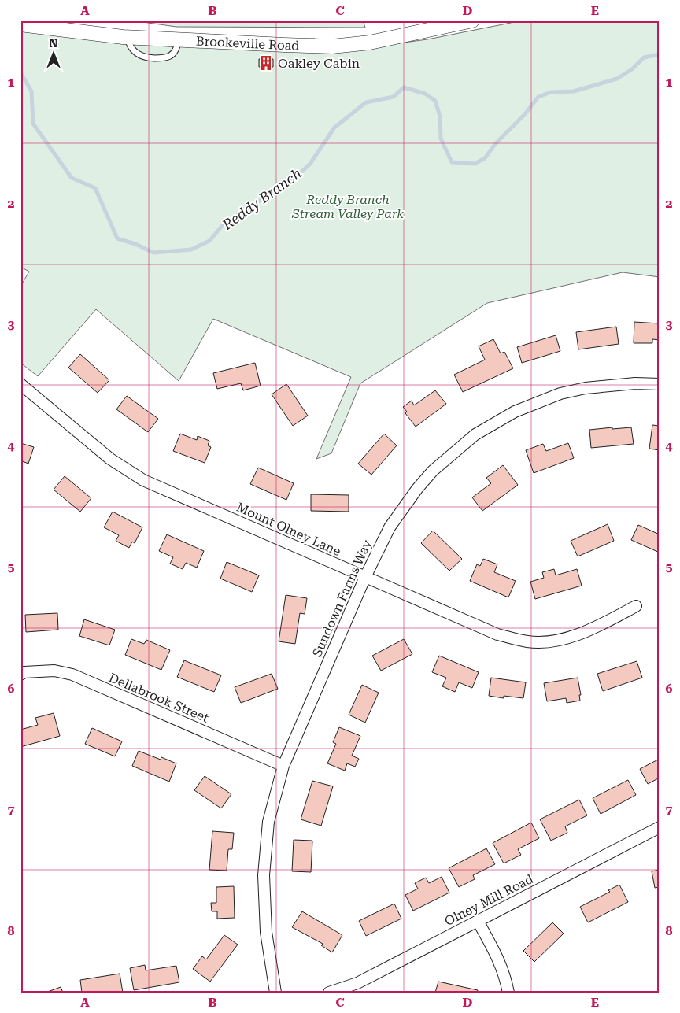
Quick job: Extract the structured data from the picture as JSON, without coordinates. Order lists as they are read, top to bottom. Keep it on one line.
{"streets":{"street":["Brookeville Road","Mount Olney Lane","Sundown Farms Way","Dellabrook Street","Olney Mill Road"]},"crossings":[["Mount Olney Lane","Sundown Farms Way"],["Sundown Farms Way","Dellabrook Street"]],"water":["Reddy Branch"],"parks":["Reddy Branch Stream Valley Park"],"places":{"building":["Oakley Cabin"]},"north":"top","grid":{"columns":["A","B","C","D","E"],"rows":["1","2","3","4","5","6","7","8"]}}
